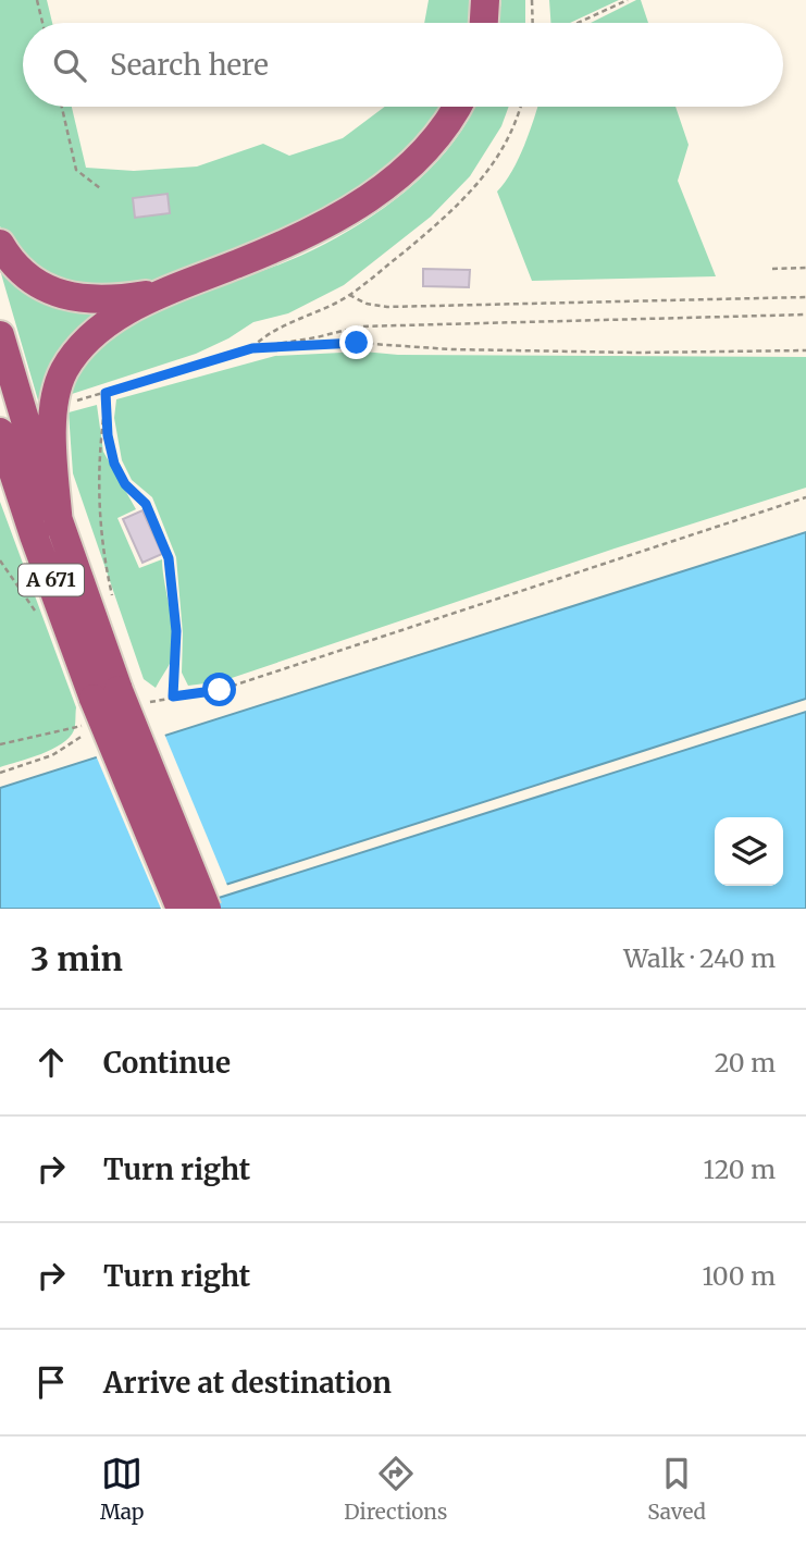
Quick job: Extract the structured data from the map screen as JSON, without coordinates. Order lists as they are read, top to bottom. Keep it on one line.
{"streets":{"highway":["A 671"]},"page":{"search":"Search here","heading":["3 min","Walk · 240 m"],"list":[["Continue","20 m"],["Turn right","120 m"],["Turn right","100 m"],"Arrive at destination"],"nav":["Map","Directions","Saved"]}}
